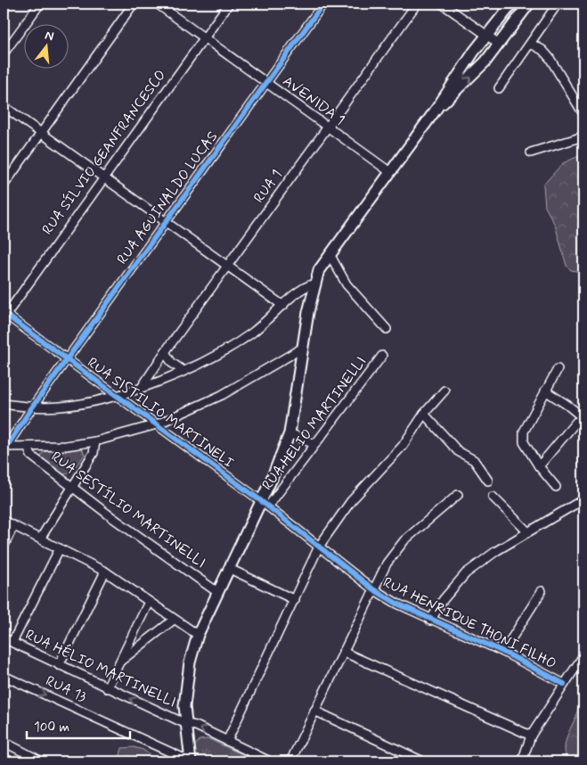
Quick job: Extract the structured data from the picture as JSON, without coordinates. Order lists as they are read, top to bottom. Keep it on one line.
{"streets":{"street":["AVENIDA 1","RUA SÍLVIO GEANFRANCESCO","RUA 1","RUA AGUINALDO LUCAS","RUA SISTILIO MARTINELI","RUA HELIO MARTINELLI","RUA SESTÍLIO MARTINELLI","RUA HENRIQUE THONI FILHO","RUA HÉLIO MARTINELLI","RUA 13"]},"crossings":[["AVENIDA 1","RUA SÍLVIO GEANFRANCESCO"],["AVENIDA 1","RUA 1"],["AVENIDA 1","RUA AGUINALDO LUCAS"],["RUA SÍLVIO GEANFRANCESCO","RUA SISTILIO MARTINELI"],["RUA AGUINALDO LUCAS","RUA SISTILIO MARTINELI"],["RUA SISTILIO MARTINELI","RUA HELIO MARTINELLI"],["RUA SISTILIO MARTINELI","RUA HENRIQUE THONI FILHO"],["RUA HELIO MARTINELLI","RUA HENRIQUE THONI FILHO"]],"one_way":["RUA HÉLIO MARTINELLI","RUA 13"],"scale_bar":"100 m","north":"top"}
